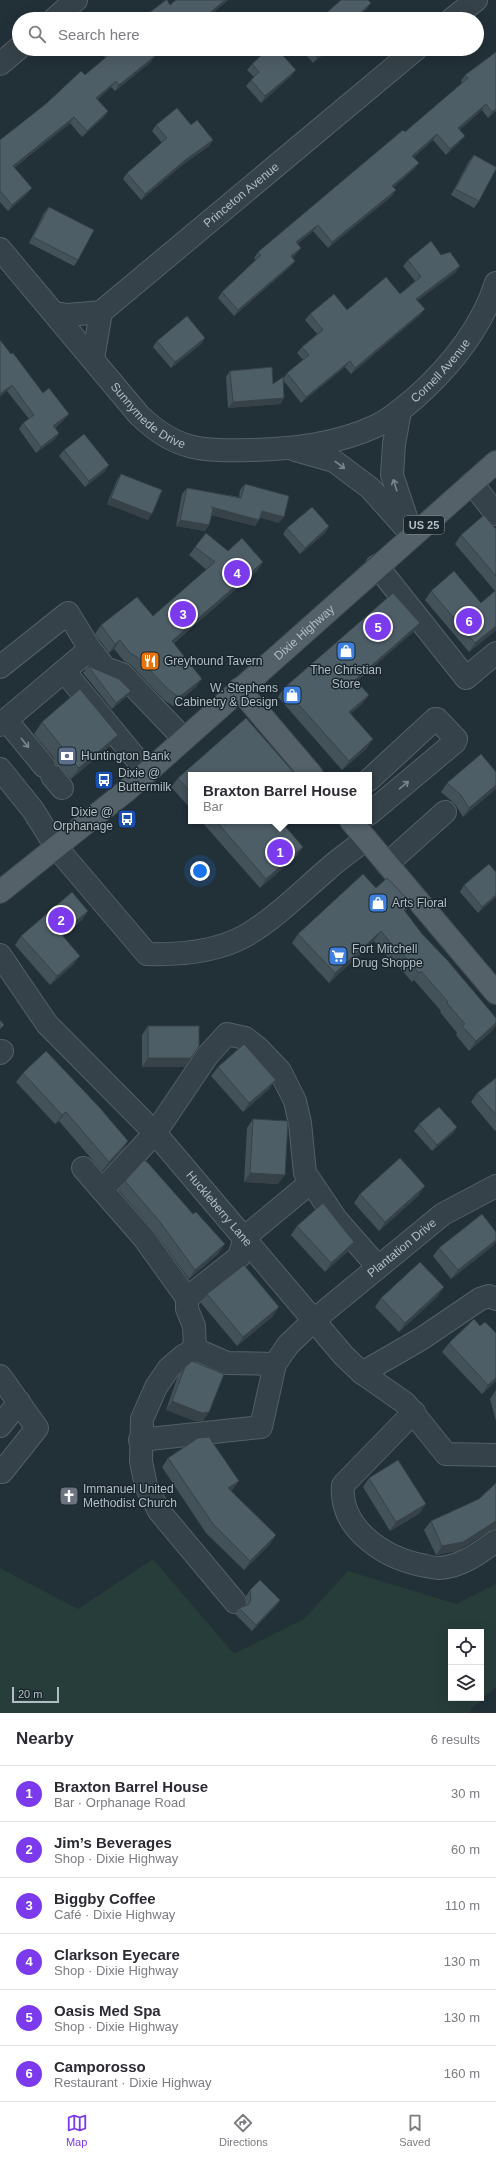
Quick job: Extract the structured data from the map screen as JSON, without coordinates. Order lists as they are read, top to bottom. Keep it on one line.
{"streets":{"main road":["US 25","Dixie Highway"],"street":["Princeton Avenue","Cornell Avenue","Sunnymede Drive","Huckleberry Lane","Plantation Drive"]},"crossings":[["Cornell Avenue","Sunnymede Drive"],["Huckleberry Lane","Plantation Drive"]],"places":{"shop":["The Christian Store","W. Stephens Cabinetry & Design","Arts Floral"],"restaurant":["Greyhound Tavern"],"bank":["Huntington Bank"],"bus stop":["Dixie @ Buttermilk","Dixie @ Orphanage"],"supermarket":["Fort Mitchell Drug Shoppe"],"church":["Immanuel United Methodist Church"]},"scale_bar":"20 m","page":{"search":"Search here","pins":["4","3","6","5","1","2"],"popup":["Braxton Barrel House","Bar"],"scale":"20 m","heading":["Nearby","6 results"],"list":[{"mark":"1","name":"Braxton Barrel House","note":"Bar · Orphanage Road","value":"30 m"},{"mark":"2","name":"Jim’s Beverages","note":"Shop · Dixie Highway","value":"60 m"},{"mark":"3","name":"Biggby Coffee","note":"Café · Dixie Highway","value":"110 m"},{"mark":"4","name":"Clarkson Eyecare","note":"Shop · Dixie Highway","value":"130 m"},{"mark":"5","name":"Oasis Med Spa","note":"Shop · Dixie Highway","value":"130 m"},{"mark":"6","name":"Camporosso","note":"Restaurant · Dixie Highway","value":"160 m"}],"nav":["Map","Directions","Saved"]}}
